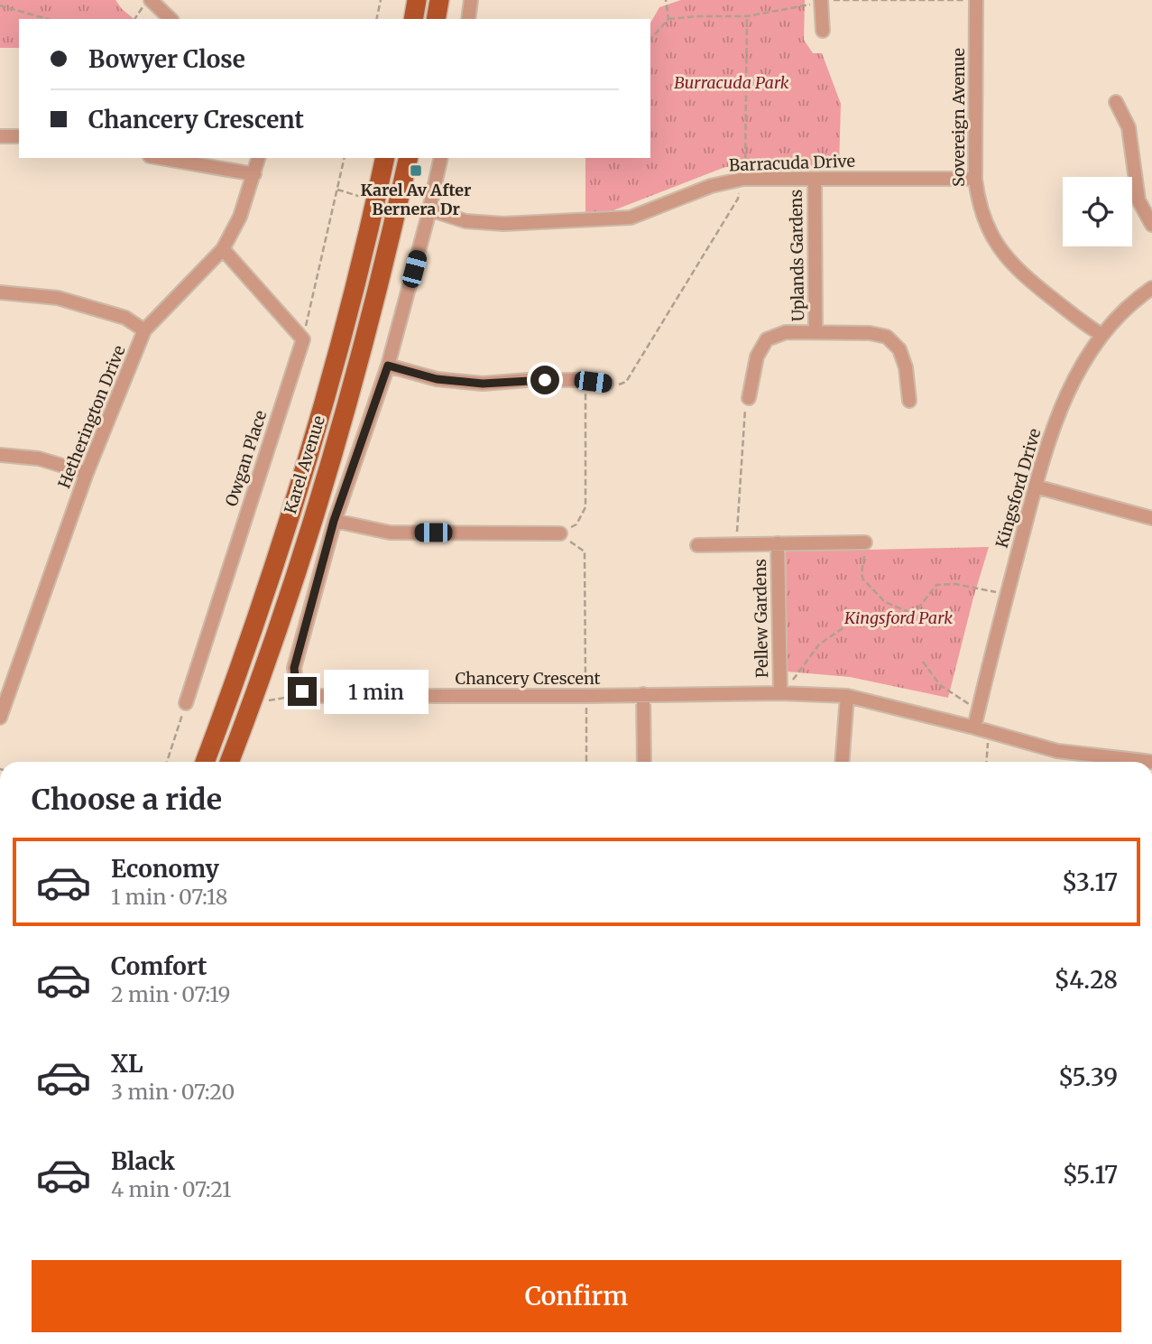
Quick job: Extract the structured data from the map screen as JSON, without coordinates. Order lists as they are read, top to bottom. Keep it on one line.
{"streets":{"main road":["Karel Avenue"],"street":["Sovereign Avenue","Barracuda Drive","Uplands Gardens","Hetherington Drive","Owgan Place","Kingsford Drive","Pellew Gardens","Chancery Crescent"]},"crossings":[["Sovereign Avenue","Barracuda Drive"],["Sovereign Avenue","Kingsford Drive"],["Barracuda Drive","Uplands Gardens"],["Kingsford Drive","Chancery Crescent"],["Pellew Gardens","Chancery Crescent"]],"parks":["Burracuda Park","Kingsford Park"],"places":{"transit":["Karel Av After Bernera Dr"]},"page":{"banner":["Bowyer Close","Chancery Crescent"],"bubble":"1 min","heading":"Choose a ride","list":[{"name":"Economy","note":"1 min · 07:18","value":"$3.17"},{"name":"Comfort","note":"2 min · 07:19","value":"$4.28"},{"name":"XL","note":"3 min · 07:20","value":"$5.39"},{"name":"Black","note":"4 min · 07:21","value":"$5.17"}],"buttons":"Confirm"}}
